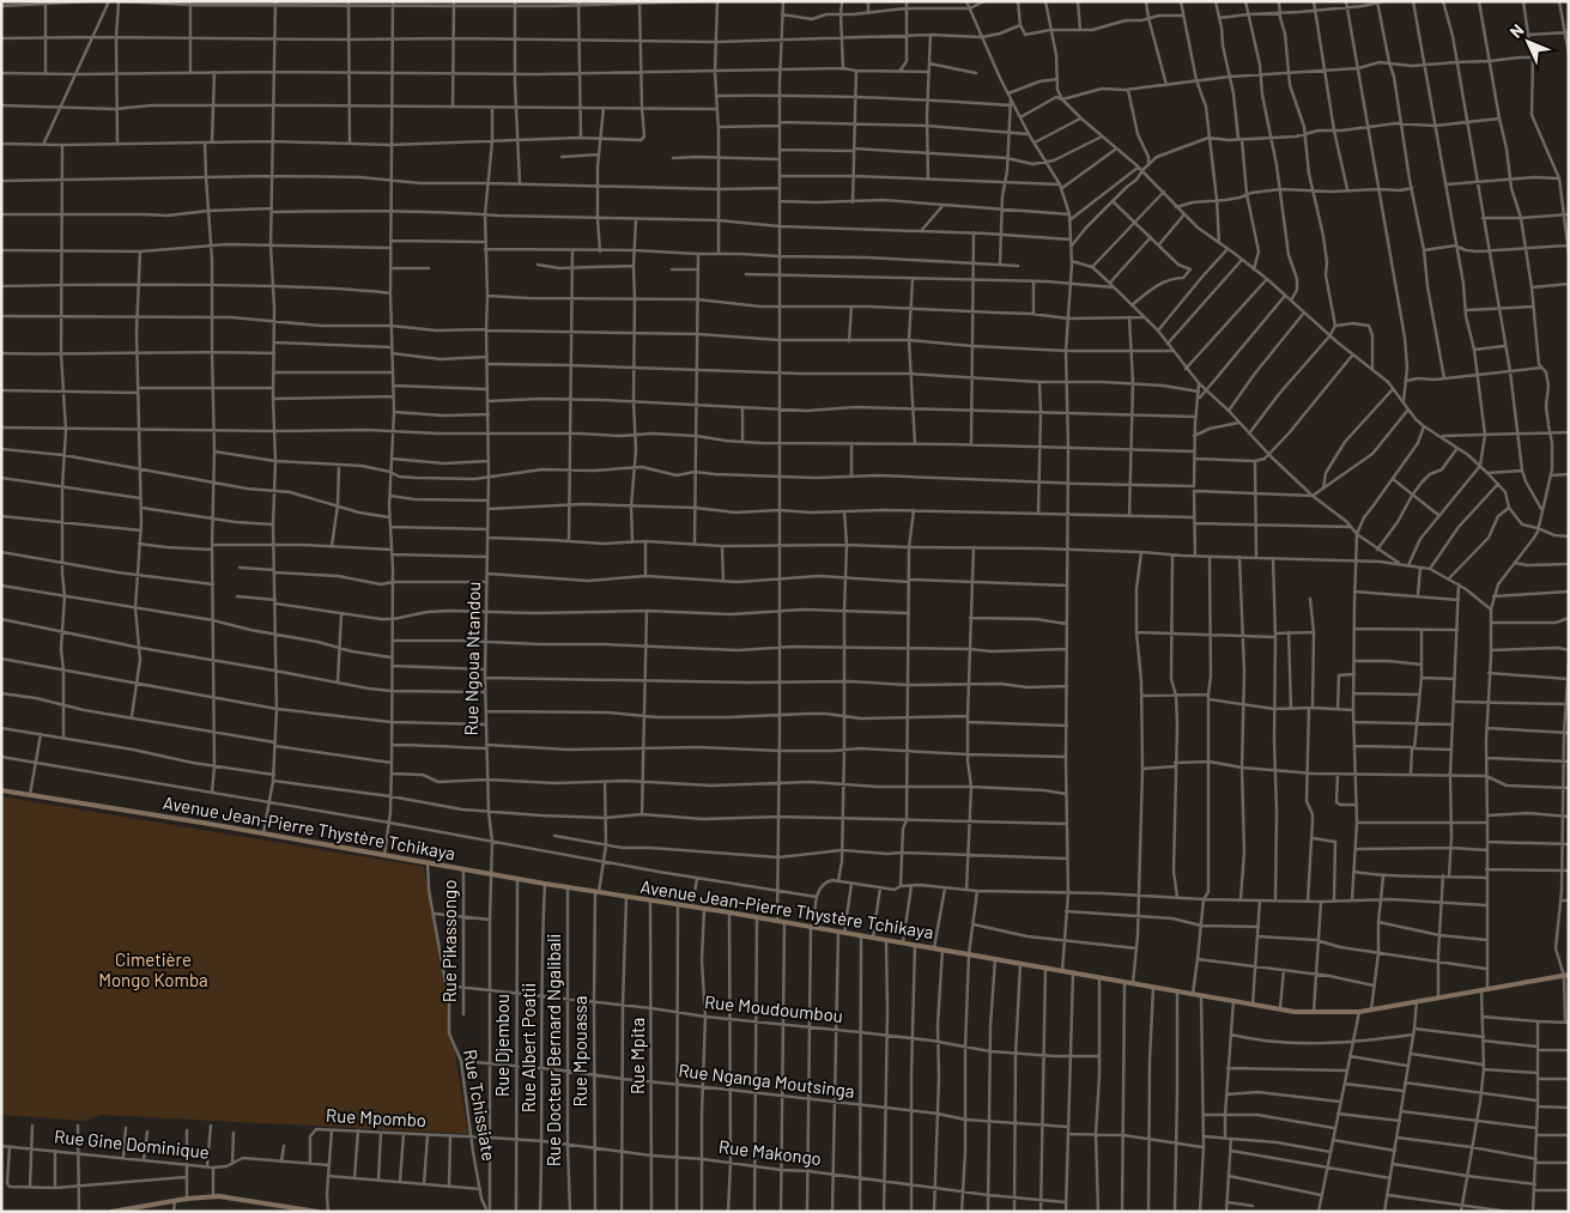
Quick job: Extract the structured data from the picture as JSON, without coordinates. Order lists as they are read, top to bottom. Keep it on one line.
{"streets":{"street":["Rue Ngoua Ntandou","Avenue Jean-Pierre Thystère Tchikaya","Rue Pikassongo","Rue Moudoumbou","Rue Djembou","Rue Albert Poatii","Rue Docteur Bernard Ngalibali","Rue Mpouassa","Rue Mpita","Rue Nganga Moutsinga","Rue Tchissiate","Rue Mpombo","Rue Gine Dominique","Rue Makongo"]},"crossings":[["Rue Ngoua Ntandou","Avenue Jean-Pierre Thystère Tchikaya"],["Rue Ngoua Ntandou","Rue Moudoumbou"],["Rue Ngoua Ntandou","Rue Nganga Moutsinga"],["Rue Ngoua Ntandou","Rue Tchissiate"],["Rue Ngoua Ntandou","Rue Makongo"],["Avenue Jean-Pierre Thystère Tchikaya","Rue Pikassongo"],["Avenue Jean-Pierre Thystère Tchikaya","Rue Djembou"],["Avenue Jean-Pierre Thystère Tchikaya","Rue Albert Poatii"],["Avenue Jean-Pierre Thystère Tchikaya","Rue Docteur Bernard Ngalibali"],["Avenue Jean-Pierre Thystère Tchikaya","Rue Mpouassa"],["Avenue Jean-Pierre Thystère Tchikaya","Rue Mpita"],["Avenue Jean-Pierre Thystère Tchikaya","Rue Tchissiate"],["Rue Pikassongo","Rue Moudoumbou"],["Rue Moudoumbou","Rue Djembou"],["Rue Moudoumbou","Rue Albert Poatii"],["Rue Moudoumbou","Rue Docteur Bernard Ngalibali"],["Rue Moudoumbou","Rue Mpouassa"],["Rue Moudoumbou","Rue Mpita"],["Rue Moudoumbou","Rue Tchissiate"],["Rue Djembou","Rue Nganga Moutsinga"],["Rue Djembou","Rue Makongo"],["Rue Albert Poatii","Rue Nganga Moutsinga"],["Rue Albert Poatii","Rue Makongo"],["Rue Docteur Bernard Ngalibali","Rue Nganga Moutsinga"],["Rue Docteur Bernard Ngalibali","Rue Makongo"],["Rue Mpouassa","Rue Nganga Moutsinga"],["Rue Mpouassa","Rue Makongo"],["Rue Mpita","Rue Nganga Moutsinga"],["Rue Mpita","Rue Makongo"],["Rue Nganga Moutsinga","Rue Tchissiate"],["Rue Tchissiate","Rue Mpombo"],["Rue Tchissiate","Rue Makongo"],["Rue Mpombo","Rue Gine Dominique"],["Rue Mpombo","Rue Makongo"]],"parks":["Cimetière Mongo Komba"],"north":"top left"}
